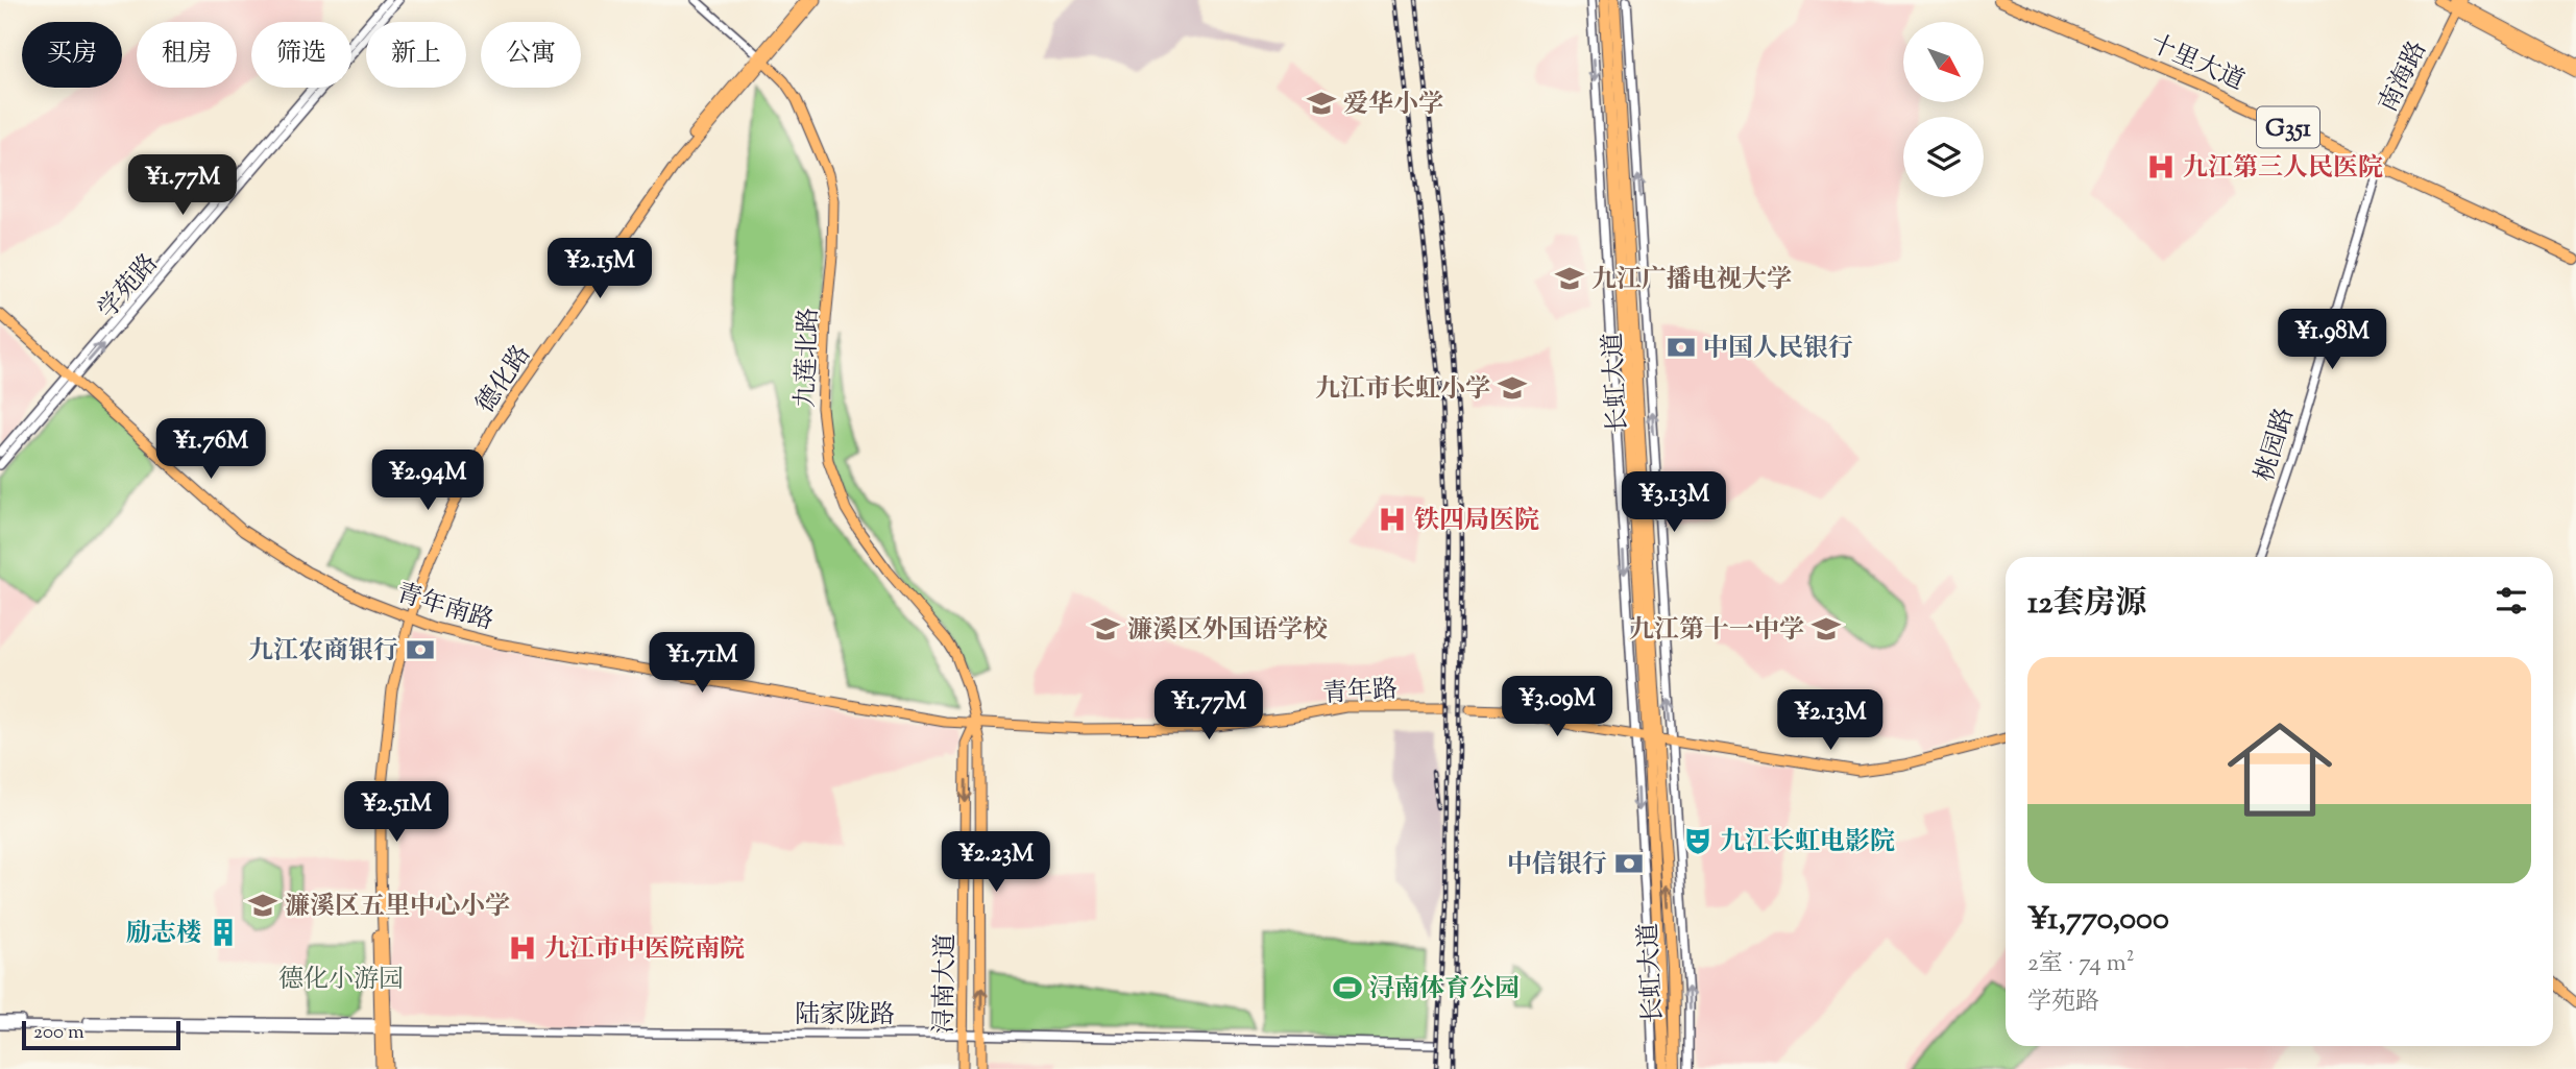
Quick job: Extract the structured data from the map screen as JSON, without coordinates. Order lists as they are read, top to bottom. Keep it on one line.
{"streets":{"highway":["十里大道","G351","长虹大道"],"main road":["南海路","九莲北路","德化路","青年南路","青年路","浔南大道"],"street":["学苑路","桃园路","陆家陇路"]},"crossings":[["十里大道","南海路"],["十里大道","桃园路"],["南海路","桃园路"],["学苑路","青年南路"],["九莲北路","德化路"],["九莲北路","青年南路"],["九莲北路","青年路"],["九莲北路","浔南大道"],["德化路","青年南路"],["德化路","陆家陇路"],["青年南路","青年路"],["青年南路","浔南大道"],["青年路","浔南大道"],["浔南大道","陆家陇路"]],"parks":["德化小游园"],"places":{"school or university":["爱华小学","九江广播电视大学","九江市长虹小学","濂溪区外国语学校","九江第十一中学","濂溪区五里中心小学"],"hospital":["九江第三人民医院","铁四局医院","九江市中医院南院"],"bank":["中国人民银行","九江农商银行","中信银行"],"theatre":["九江长虹电影院"],"building":["励志楼"],"sports":["浔南体育公园"]},"scale_bar":"200 m","north":"bottom right","page":{"chip":["买房","租房","筛选","新上","公寓"],"price":["¥1.77M","¥2.15M","¥1.98M","¥1.76M","¥2.94M","¥3.13M","¥1.71M","¥3.09M","¥1.77M","¥2.13M","¥2.51M","¥2.23M"],"heading":"12套房源","list":[{"name":"¥1,770,000","note":"2室 · 74 m² · 学苑路"}],"scale":"200 m"}}
